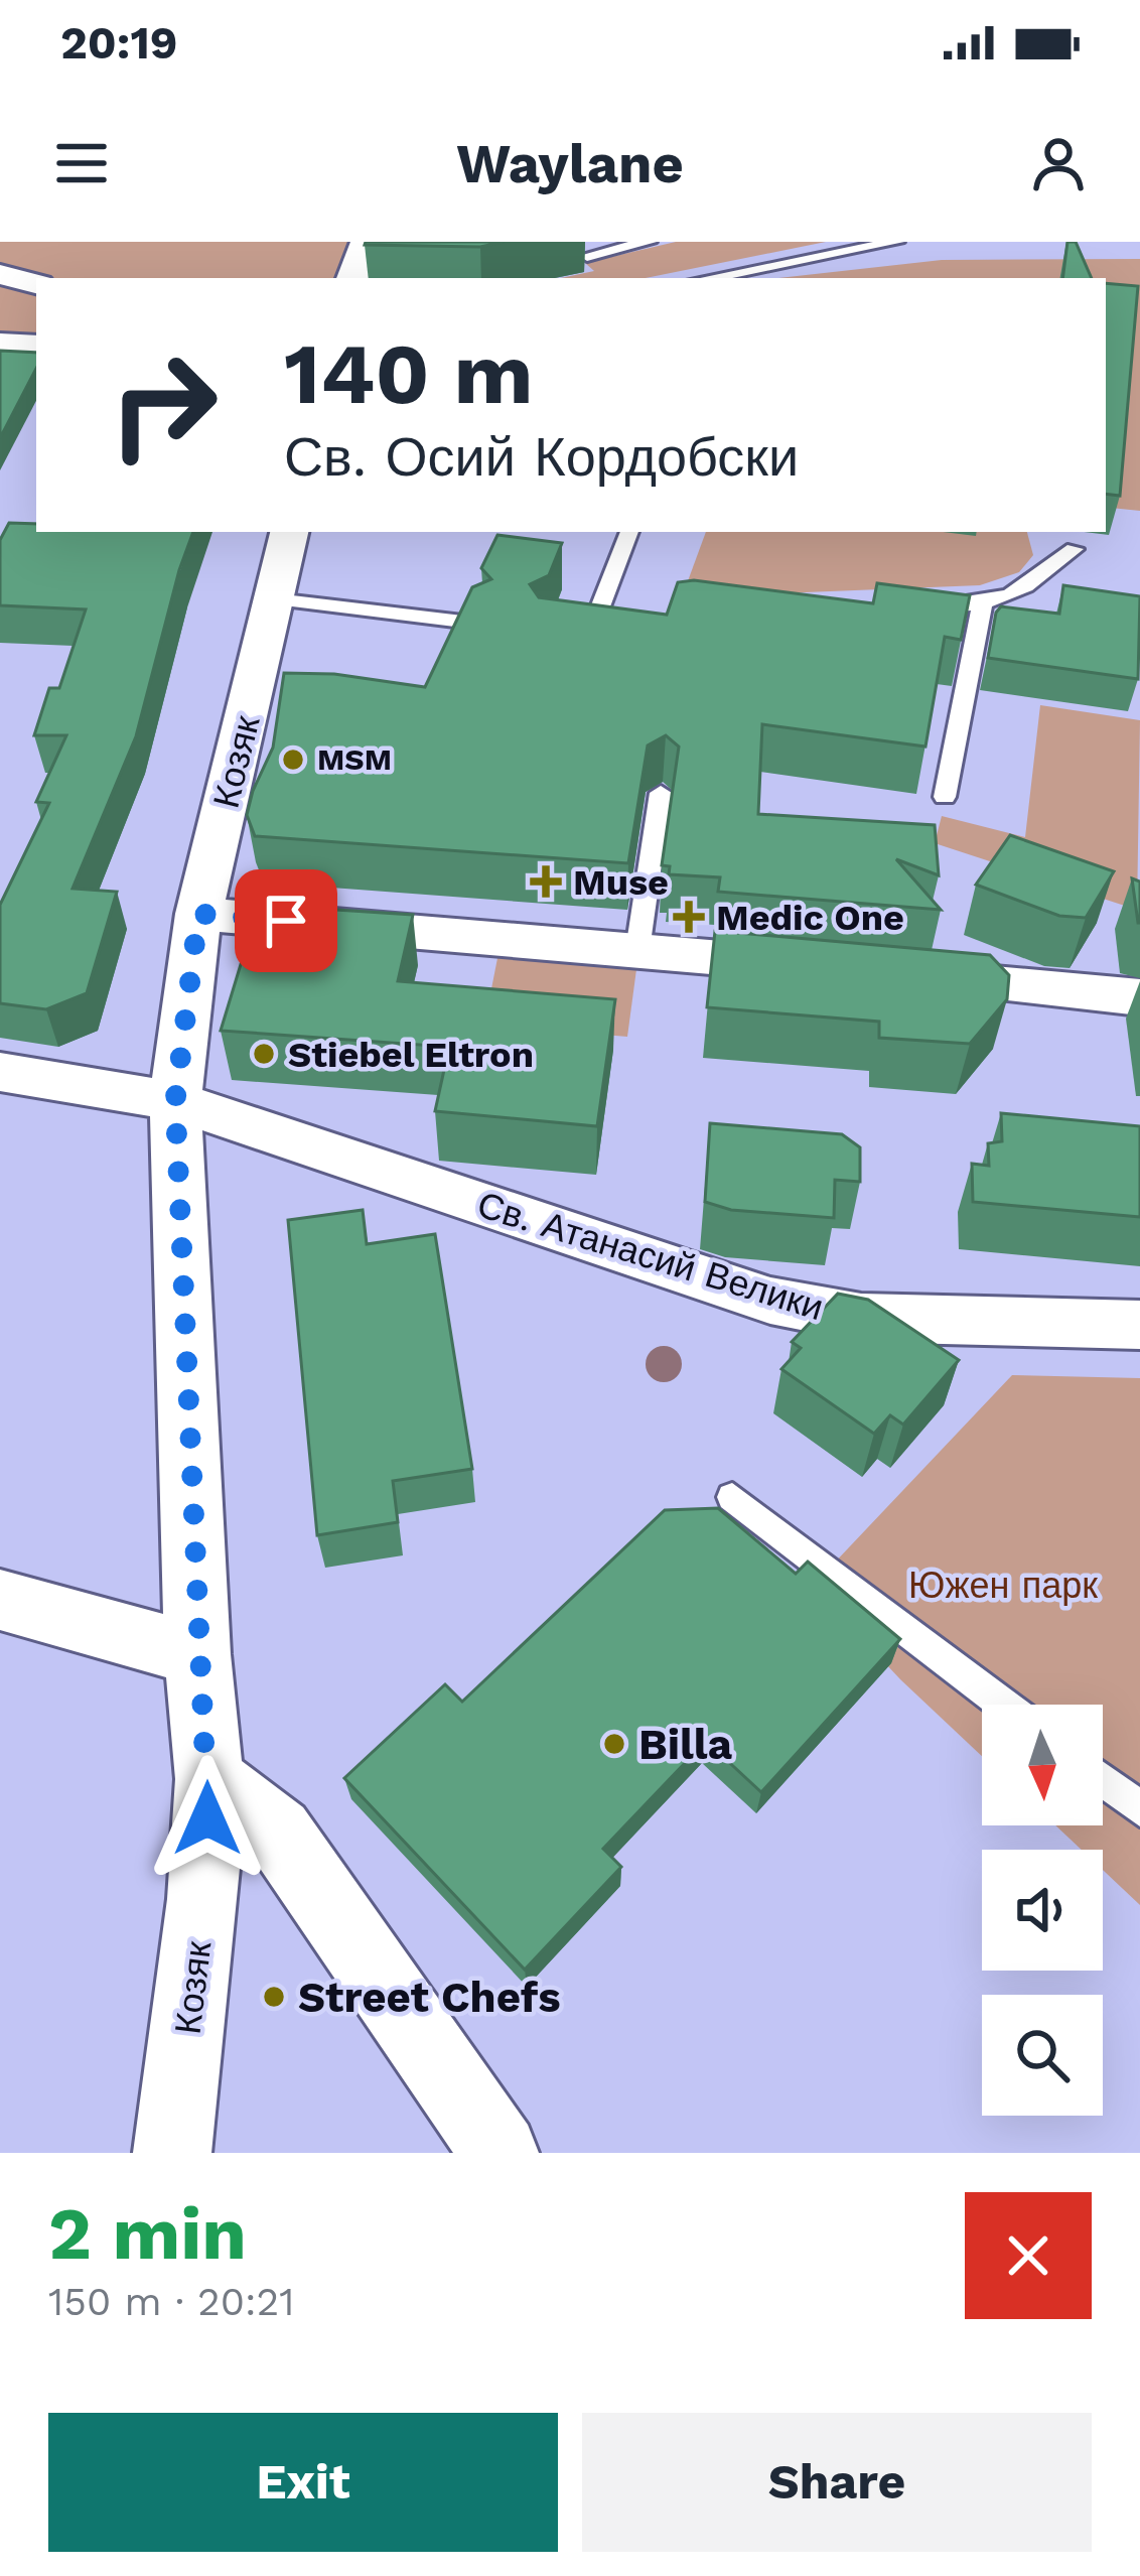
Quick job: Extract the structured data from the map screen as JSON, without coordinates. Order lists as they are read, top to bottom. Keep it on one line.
{"streets":{"street":["Козяк","Св. Атанасий Велики"]},"crossings":[["Козяк","Св. Атанасий Велики"]],"parks":["Южен парк"],"places":{"other":["MSM","Stiebel Eltron","Billa","Street Chefs"],"health":["Muse","Medic One"]},"north":"bottom","page":{"status":"20:19","header":"Waylane","turn":["140 m","Св. Осий Кордобски"],"heading":["2 min","150 m · 20:21"],"buttons":["Exit","Share"]}}
